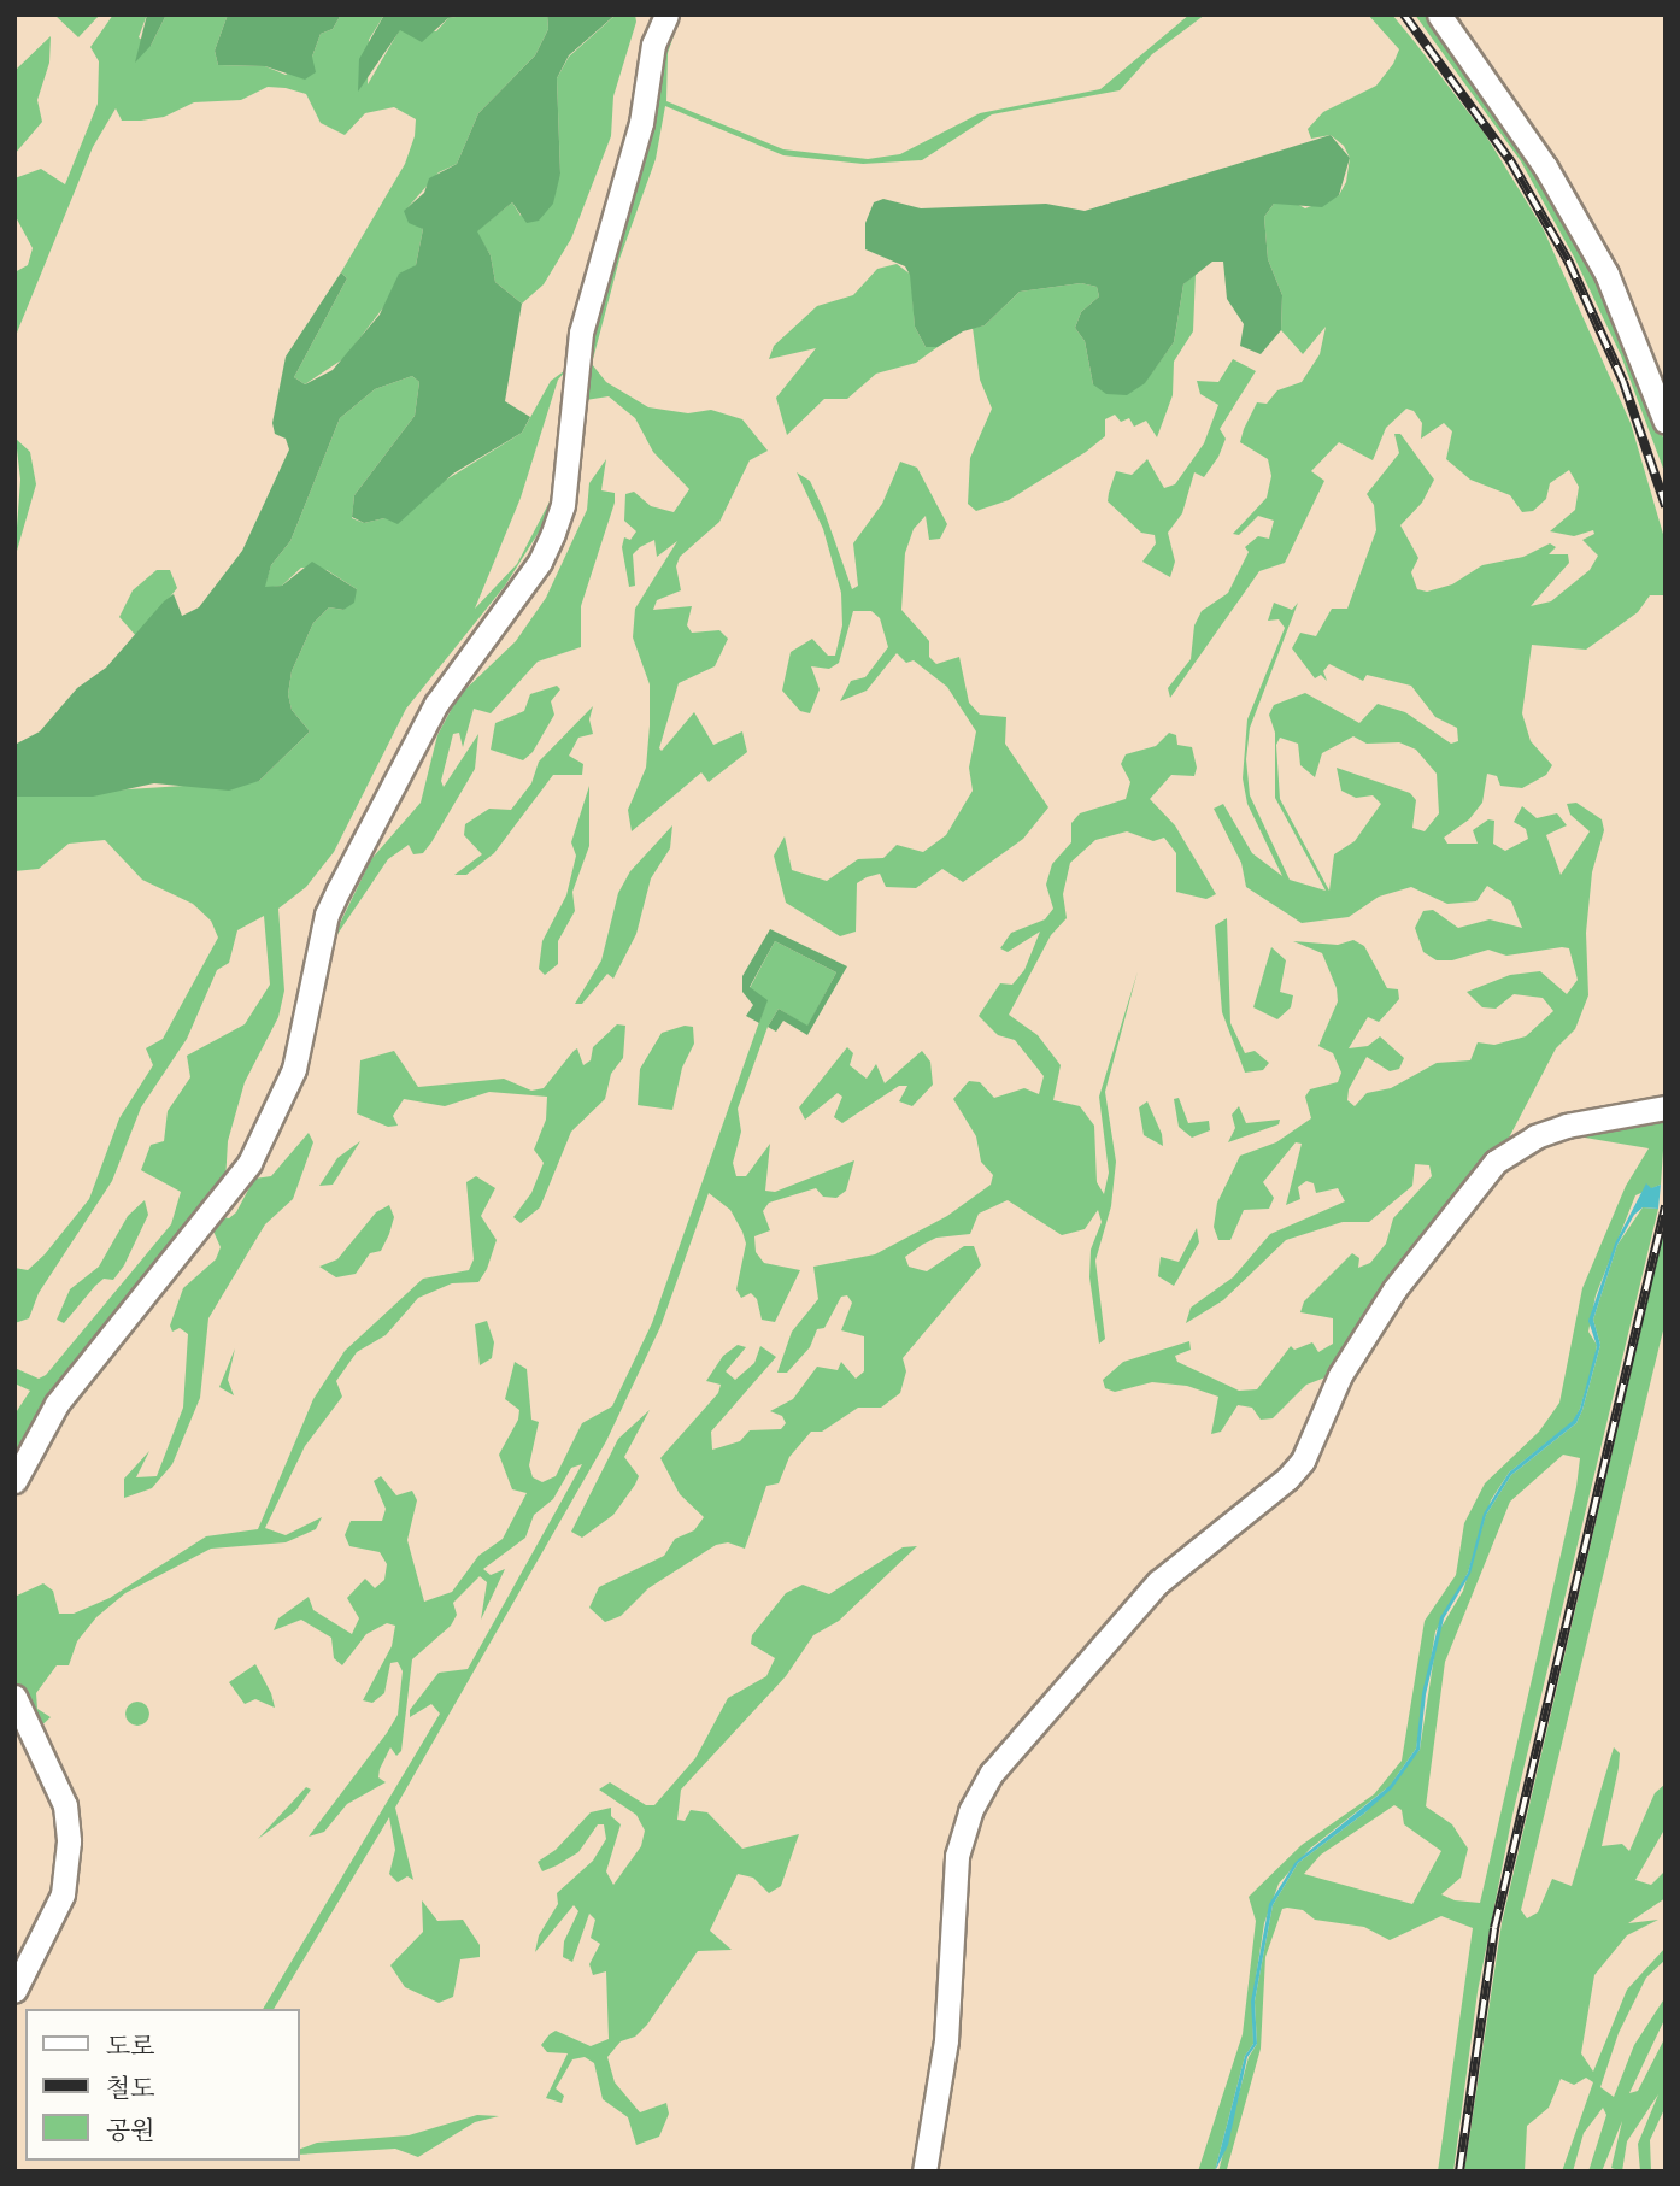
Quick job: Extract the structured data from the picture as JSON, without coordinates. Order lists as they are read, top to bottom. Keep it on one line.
{"legend":["도로","철도","공원"]}
